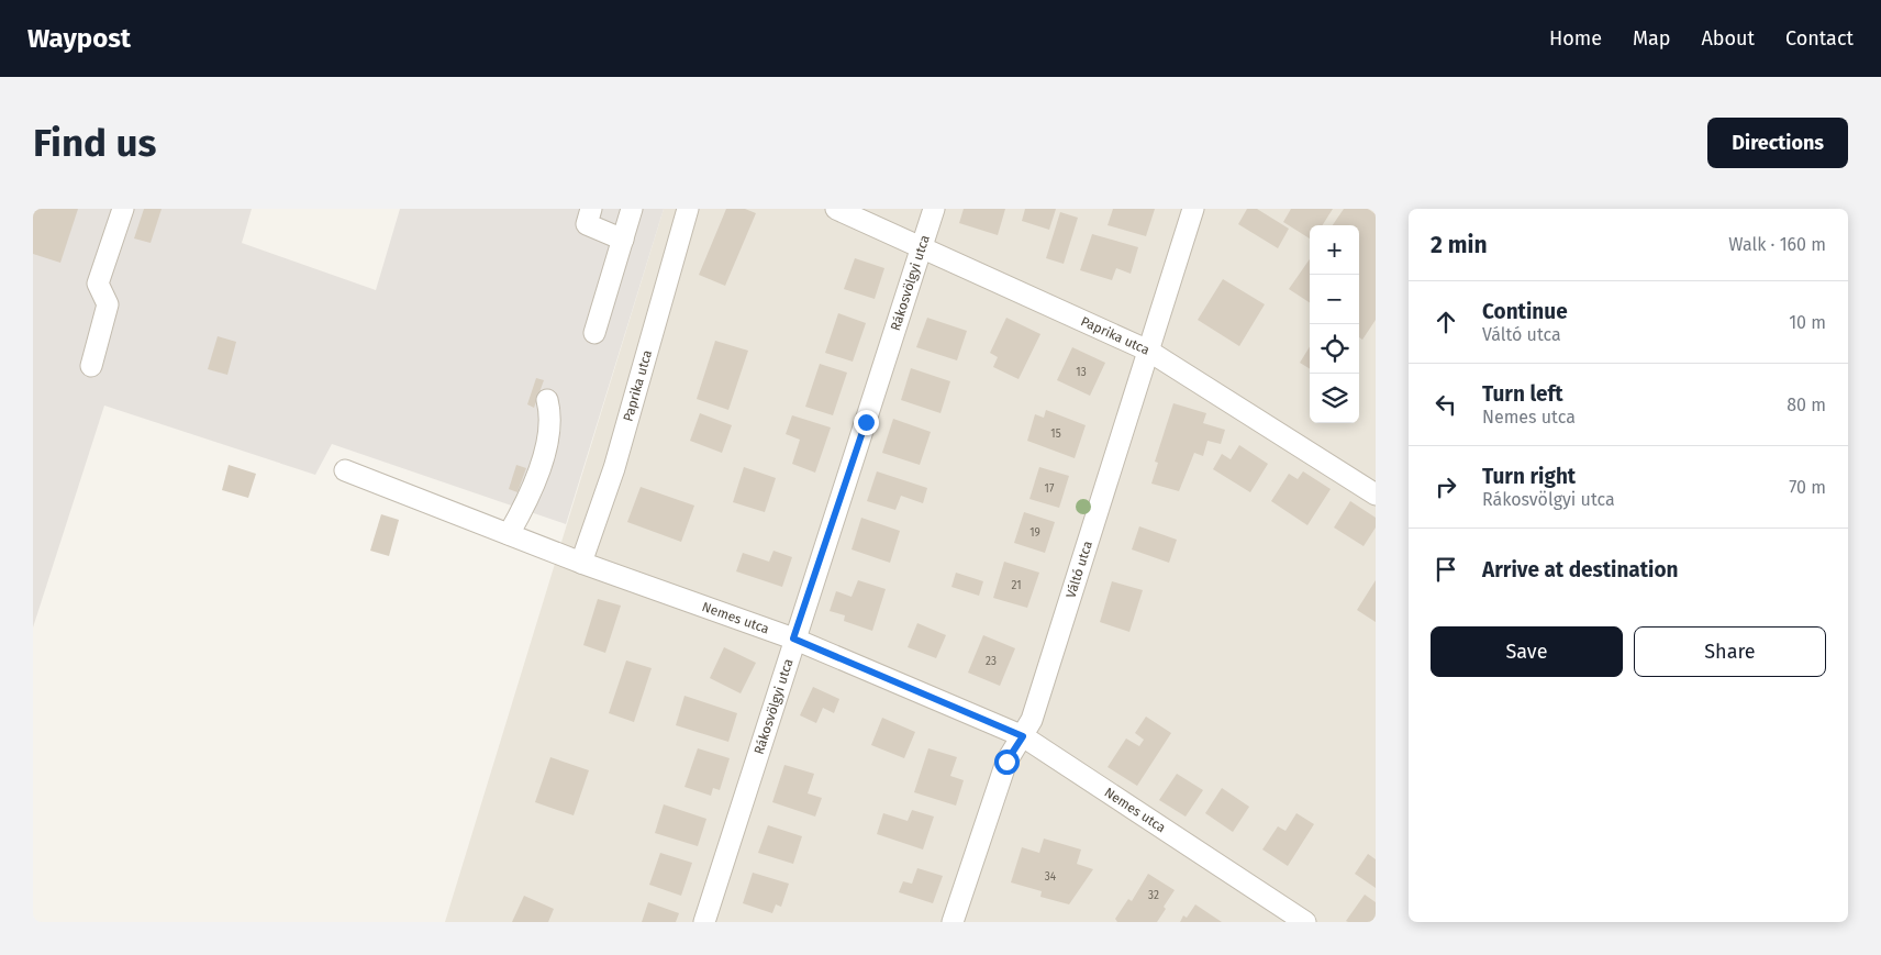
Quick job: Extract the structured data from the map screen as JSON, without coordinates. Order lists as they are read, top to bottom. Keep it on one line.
{"streets":{"street":["Rákosvölgyi utca","Paprika utca","Váltó utca","Nemes utca"]},"crossings":[["Rákosvölgyi utca","Paprika utca"],["Rákosvölgyi utca","Nemes utca"],["Paprika utca","Váltó utca"],["Paprika utca","Nemes utca"],["Váltó utca","Nemes utca"]],"house_numbers":["13","15","17","19","21","23","34","32"],"page":{"header":"Waypost","nav":["Home","Map","About","Contact"],"buttons":["Directions",["Save","Share"]],"title":"Find us","heading":["2 min","Walk · 160 m"],"map_buttons":["+","−"],"list":[["Continue","Váltó utca","10 m"],["Turn left","Nemes utca","80 m"],["Turn right","Rákosvölgyi utca","70 m"],"Arrive at destination"]}}
